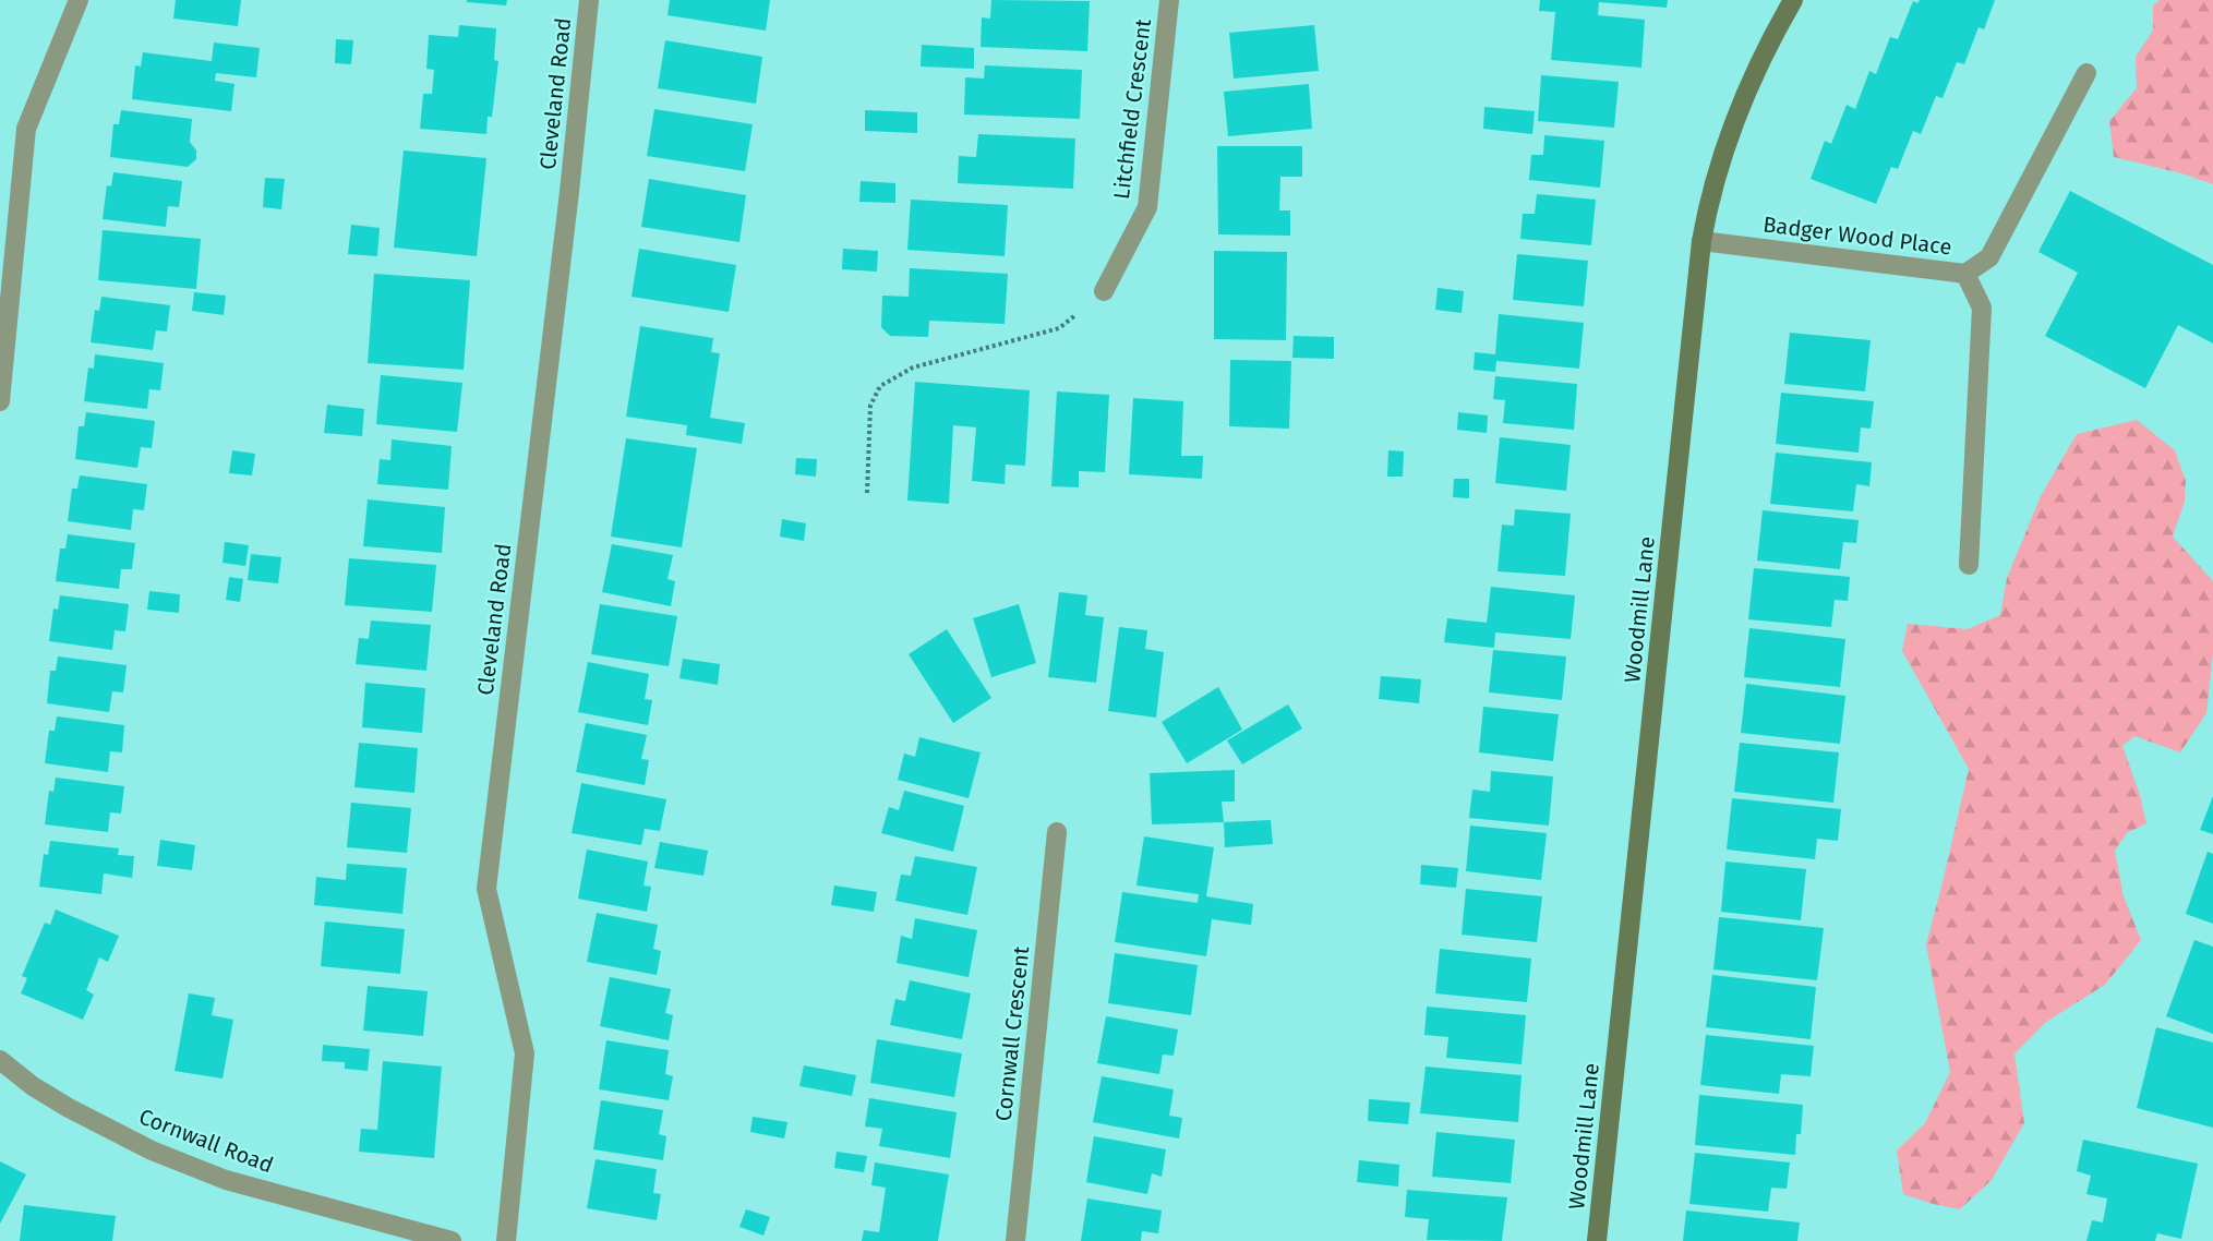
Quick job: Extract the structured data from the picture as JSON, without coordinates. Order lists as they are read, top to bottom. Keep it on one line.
{"streets":{"street":["Cleveland Road","Litchfield Crescent","Badger Wood Place","Woodmill Lane","Cornwall Crescent","Cornwall Road"]},"crossings":[["Badger Wood Place","Woodmill Lane"]]}
